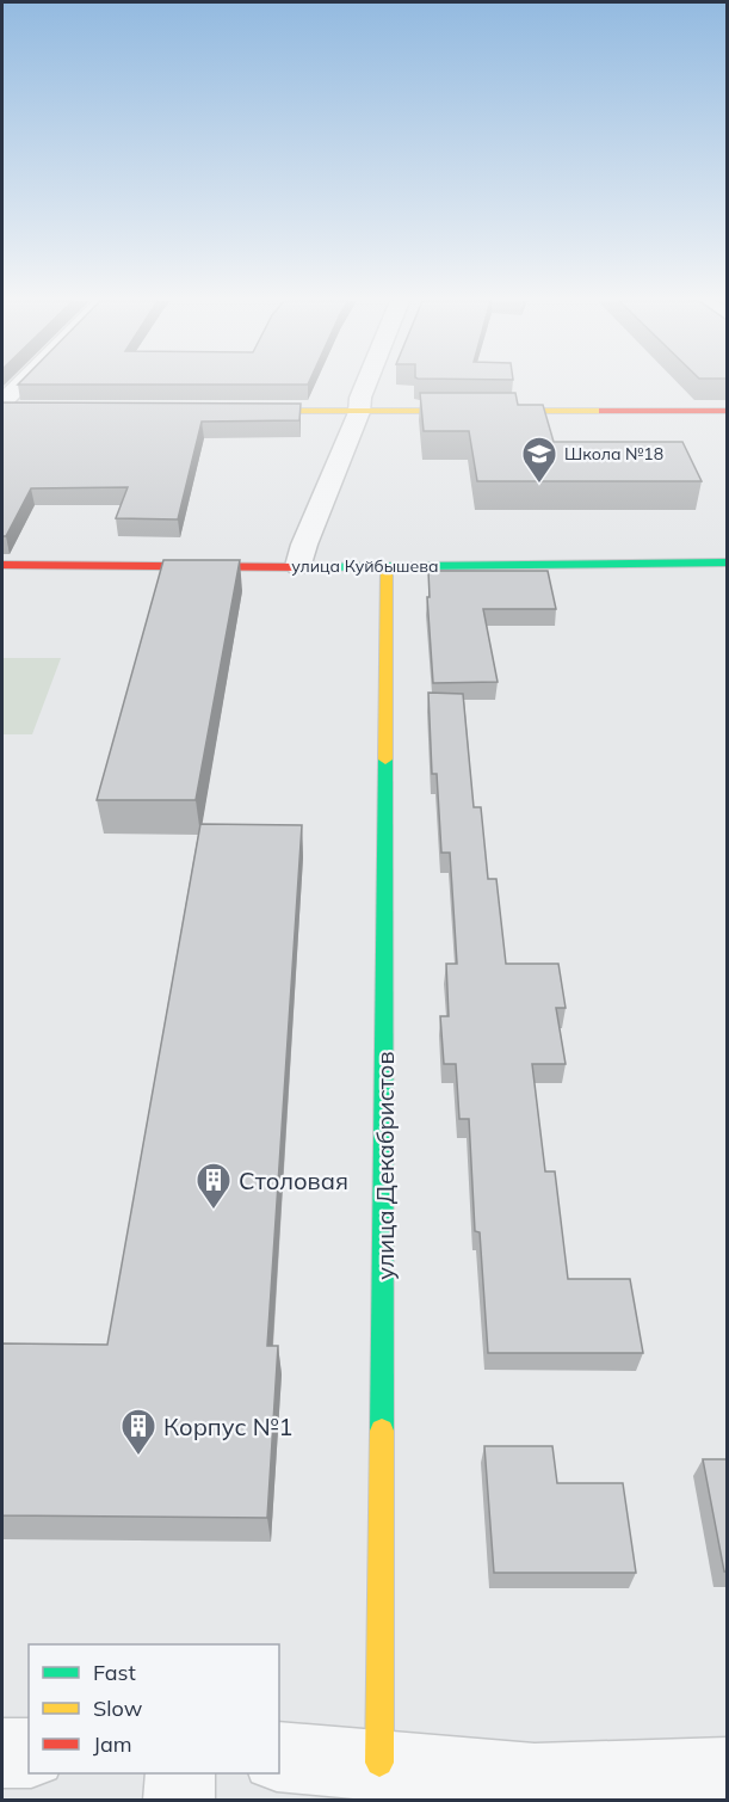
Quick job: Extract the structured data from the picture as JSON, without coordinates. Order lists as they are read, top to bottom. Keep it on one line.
{"streets":{"street":["улица Куйбышева","улица Декабристов"]},"crossings":[["улица Куйбышева","улица Декабристов"]],"places":{"school or university":["Школа №18"],"building":["Столовая","Корпус №1"]},"legend":["Fast","Slow","Jam"]}
